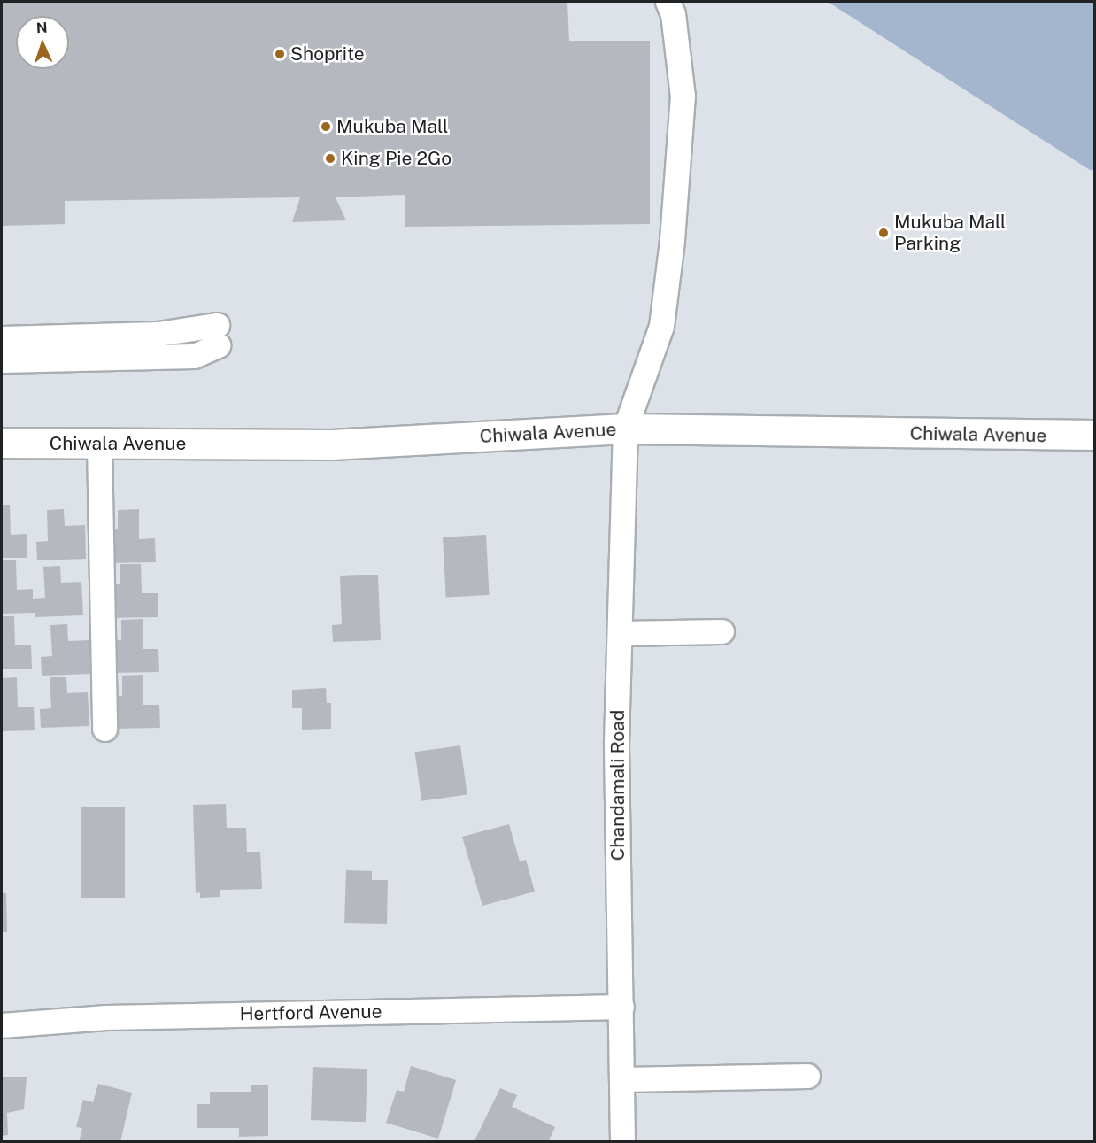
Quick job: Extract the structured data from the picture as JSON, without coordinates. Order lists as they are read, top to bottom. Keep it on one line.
{"streets":{"main road":["Chiwala Avenue"],"street":["Chandamali Road","Hertford Avenue"]},"crossings":[["Chiwala Avenue","Chandamali Road"],["Chandamali Road","Hertford Avenue"]],"places":["Shoprite","Mukuba Mall","King Pie 2Go","Mukuba Mall Parking"],"north":"top"}
